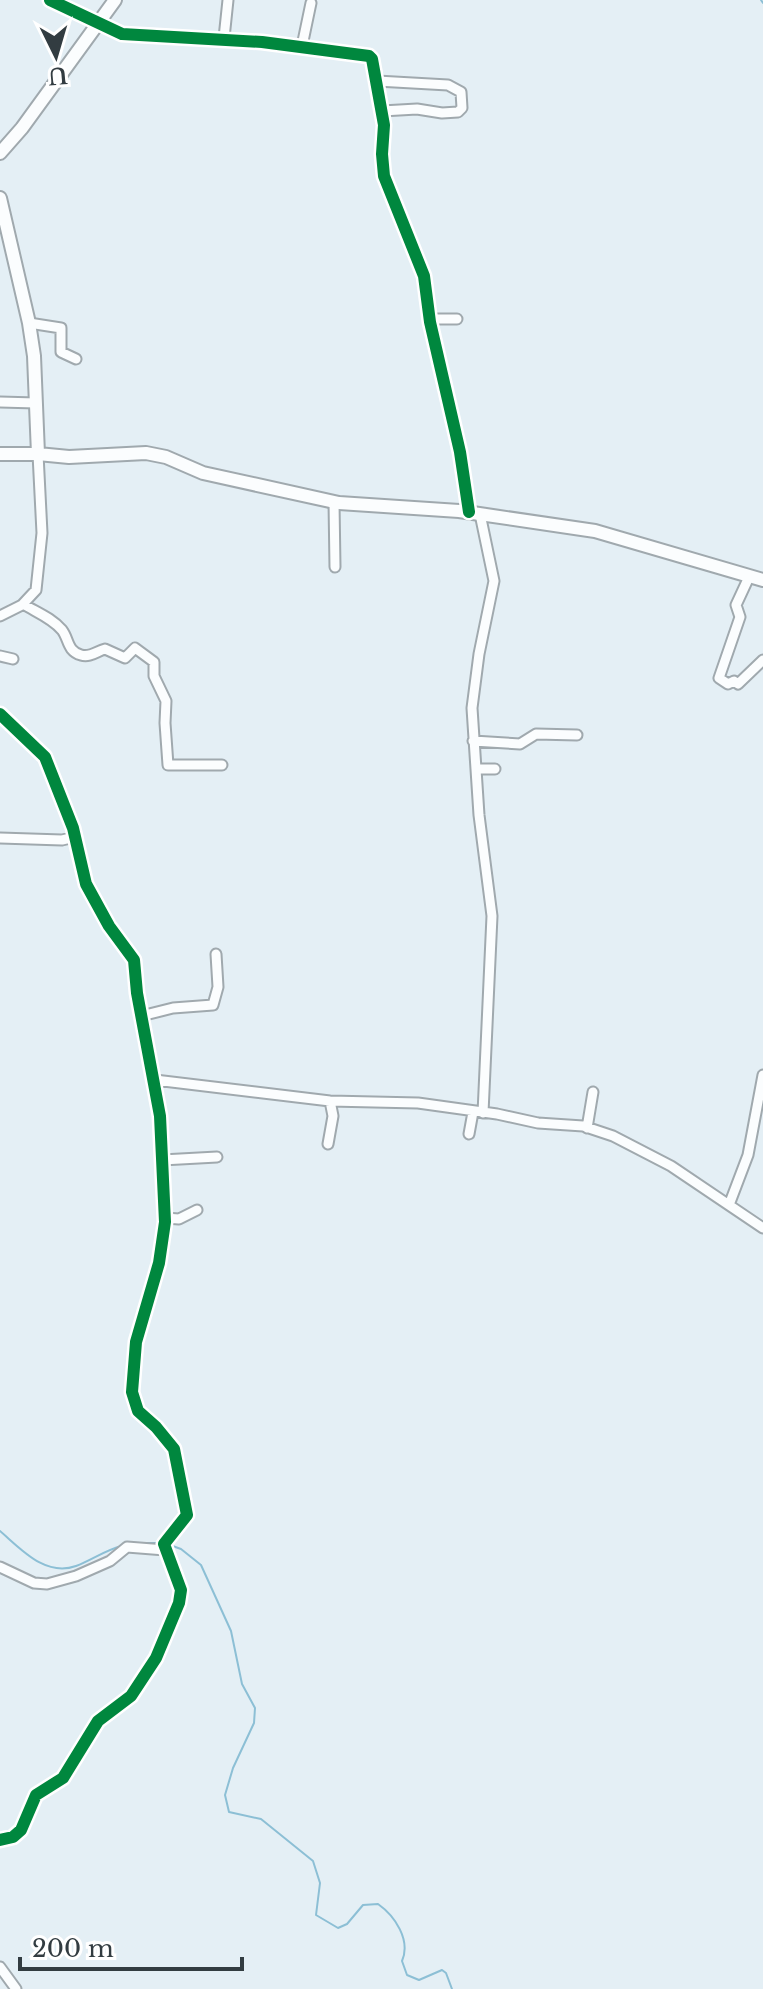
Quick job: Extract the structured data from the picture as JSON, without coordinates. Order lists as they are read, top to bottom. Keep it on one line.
{"scale_bar":"200 m","north":"bottom"}
